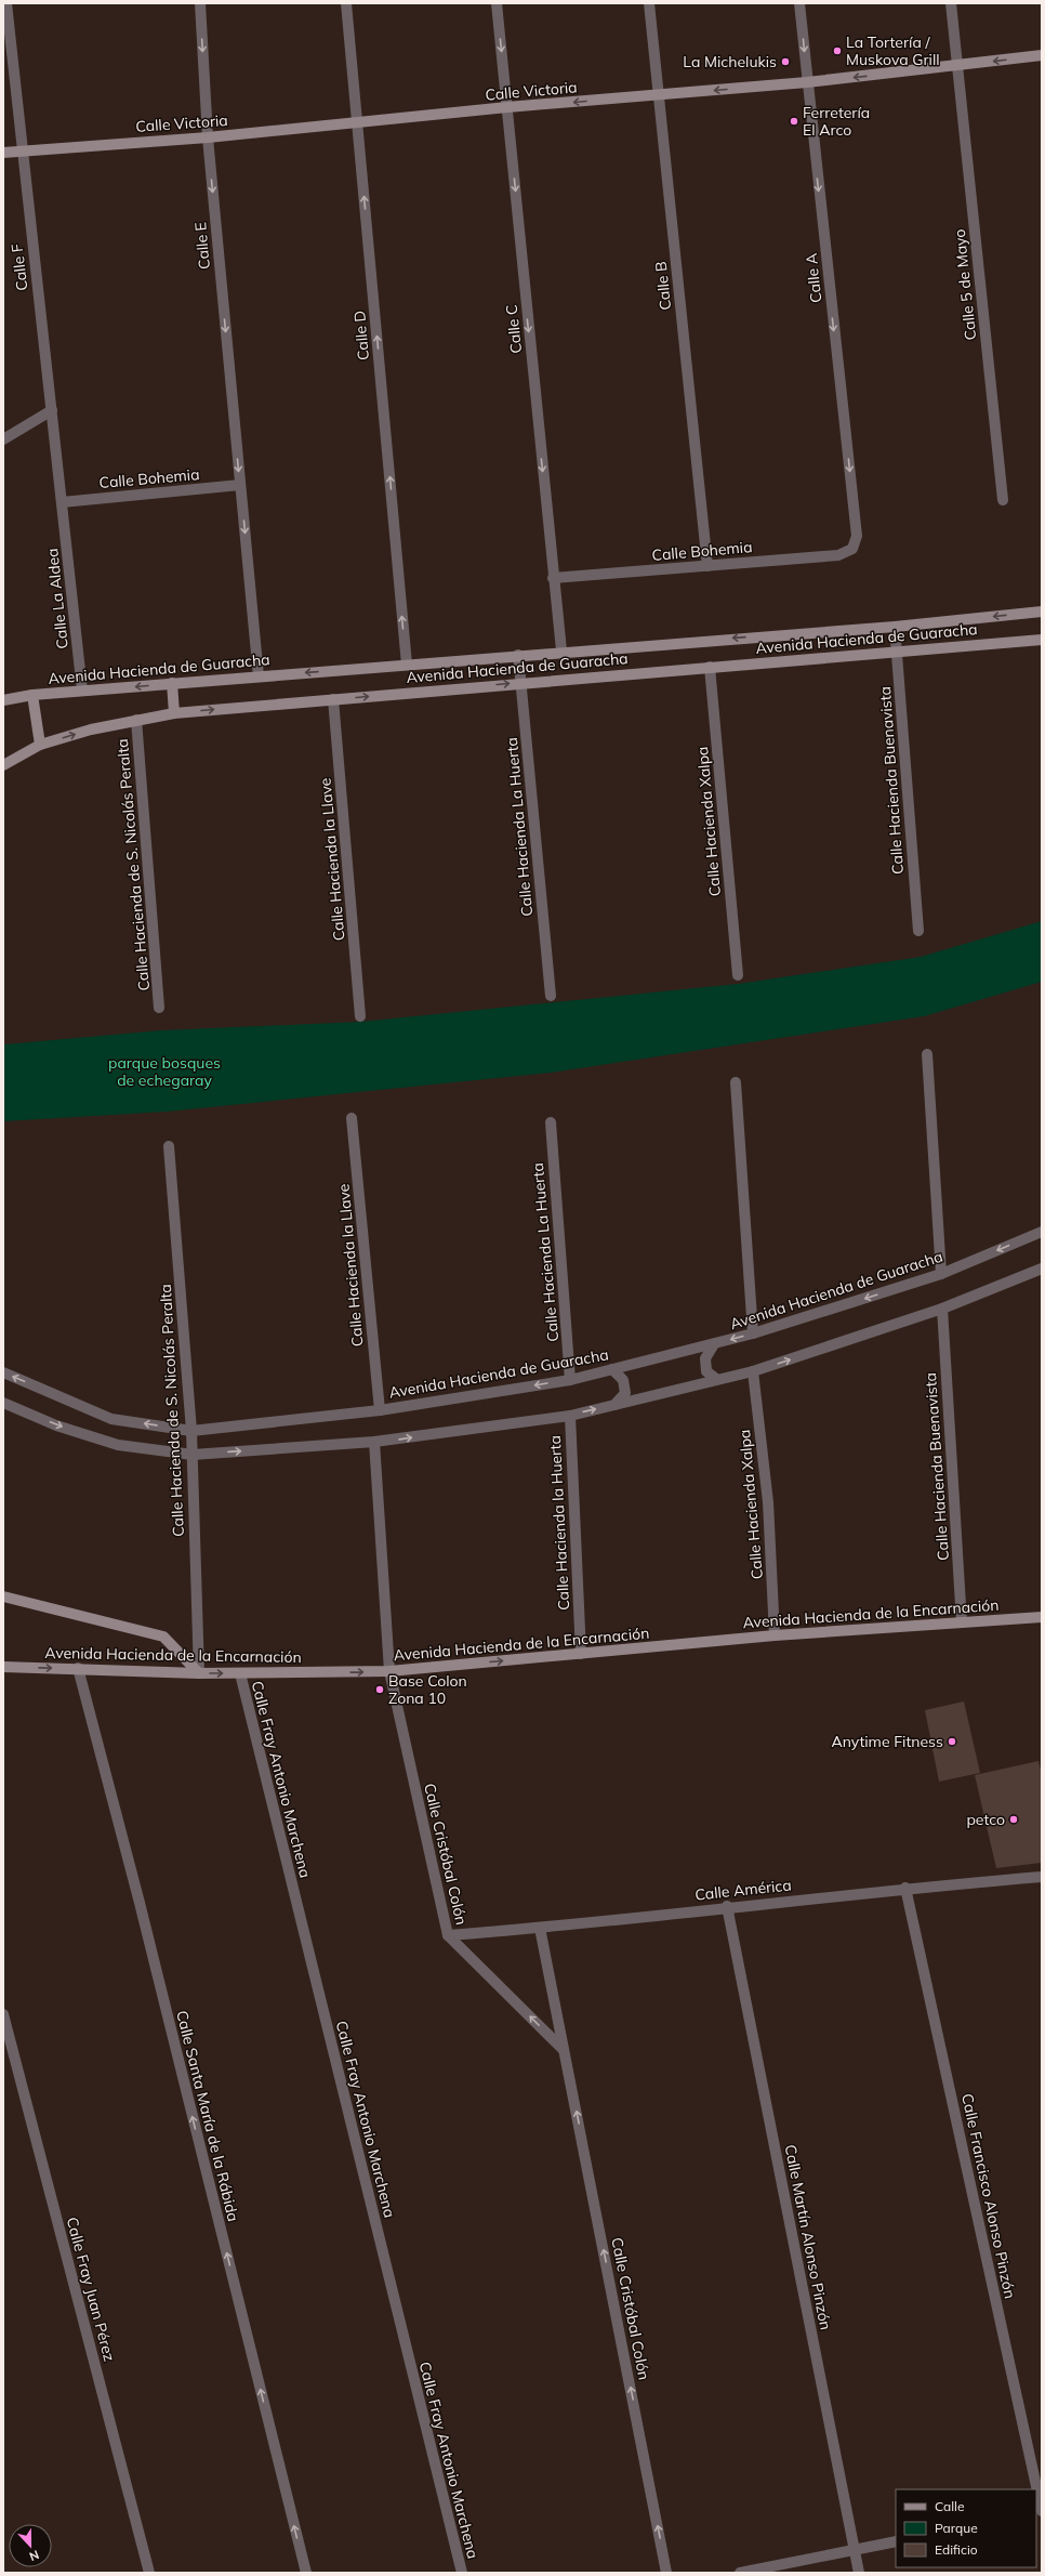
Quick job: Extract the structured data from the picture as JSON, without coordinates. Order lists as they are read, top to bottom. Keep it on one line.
{"streets":{"main road":["Calle Victoria","Avenida Hacienda de Guaracha","Avenida Hacienda de la Encarnación"],"street":["Calle E","Calle F","Calle A","Calle 5 de Mayo","Calle B","Calle C","Calle D","Calle Bohemia","Calle La Aldea","Calle Hacienda Buenavista","Calle Hacienda Xalpa","Calle Hacienda La Huerta","Calle Hacienda la Llave","Calle Hacienda de S. Nicolás Peralta","Calle Hacienda la Huerta","Calle Fray Antonio Marchena","Calle Cristóbal Colón","Calle América","Calle Santa María de la Rábida","Calle Francisco Alonso Pinzón","Calle Martín Alonso Pinzón","Calle Fray Juan Pérez"]},"crossings":[["Calle Victoria","Calle E"],["Calle Victoria","Calle F"],["Calle Victoria","Calle A"],["Calle Victoria","Calle 5 de Mayo"],["Calle Victoria","Calle B"],["Calle Victoria","Calle C"],["Calle Victoria","Calle D"],["Calle E","Calle Bohemia"],["Calle E","Avenida Hacienda de Guaracha"],["Calle F","Calle Bohemia"],["Calle F","Calle La Aldea"],["Calle A","Calle Bohemia"],["Calle B","Calle Bohemia"],["Calle C","Calle Bohemia"],["Calle C","Avenida Hacienda de Guaracha"],["Calle D","Avenida Hacienda de Guaracha"],["Calle Bohemia","Calle La Aldea"],["Calle La Aldea","Avenida Hacienda de Guaracha"],["Avenida Hacienda de Guaracha","Calle Hacienda Buenavista"],["Avenida Hacienda de Guaracha","Calle Hacienda Xalpa"],["Avenida Hacienda de Guaracha","Calle Hacienda La Huerta"],["Avenida Hacienda de Guaracha","Calle Hacienda la Llave"],["Avenida Hacienda de Guaracha","Calle Hacienda de S. Nicolás Peralta"],["Calle Hacienda Buenavista","Avenida Hacienda de la Encarnación"],["Calle Hacienda Xalpa","Avenida Hacienda de la Encarnación"],["Calle Hacienda de S. Nicolás Peralta","Avenida Hacienda de la Encarnación"],["Calle Hacienda la Huerta","Avenida Hacienda de la Encarnación"],["Avenida Hacienda de la Encarnación","Calle Fray Antonio Marchena"],["Avenida Hacienda de la Encarnación","Calle Cristóbal Colón"],["Avenida Hacienda de la Encarnación","Calle Santa María de la Rábida"],["Calle Cristóbal Colón","Calle América"],["Calle América","Calle Francisco Alonso Pinzón"],["Calle América","Calle Martín Alonso Pinzón"]],"one_way":["Calle Victoria","Calle E","Calle A","Calle C","Calle D","Avenida Hacienda de la Encarnación","Calle Cristóbal Colón","Calle Santa María de la Rábida"],"parks":["parque bosques de echegaray"],"places":["La Tortería / Muskova Grill","La Michelukis","Ferretería El Arco","Base Colon Zona 10","Anytime Fitness","petco"],"legend":["Calle","Parque","Edificio"],"north":"bottom"}
